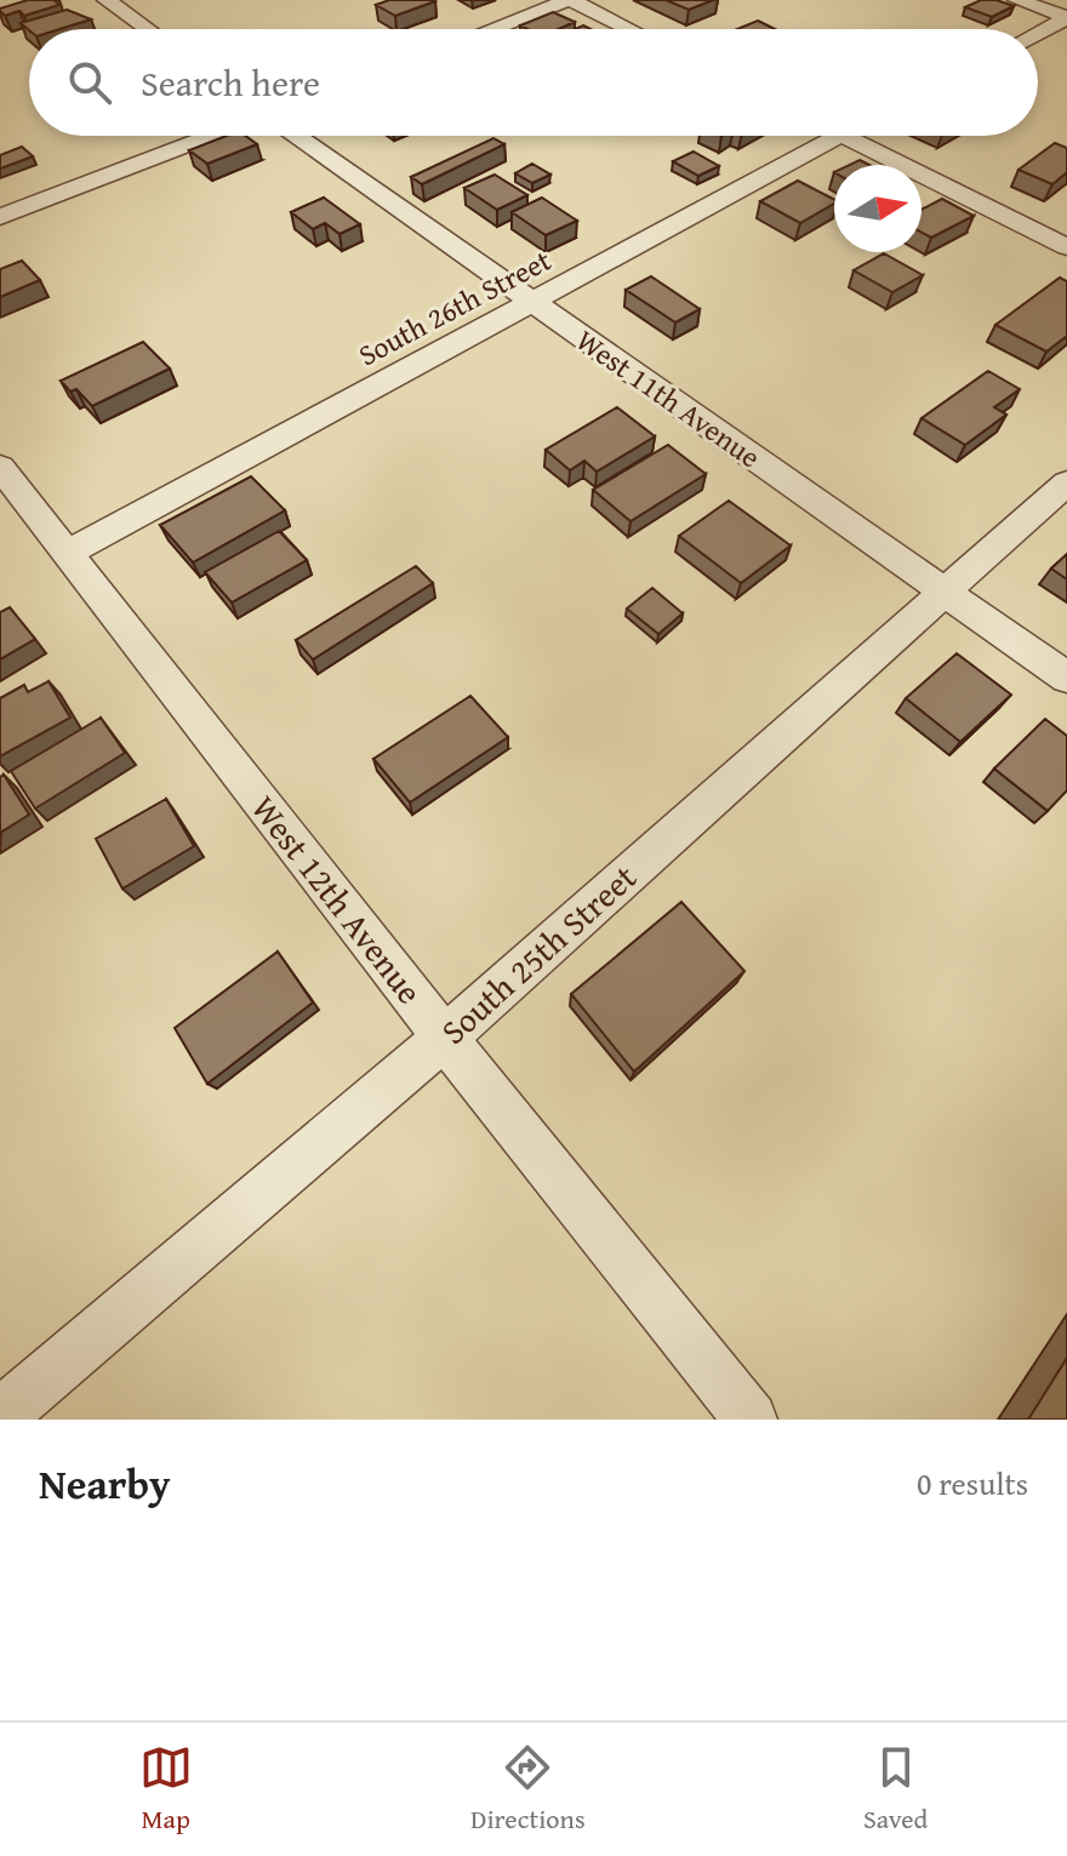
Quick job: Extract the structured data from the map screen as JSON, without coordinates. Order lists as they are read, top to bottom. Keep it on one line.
{"streets":{"street":["South 26th Street","West 11th Avenue","West 12th Avenue","South 25th Street"]},"crossings":[["South 26th Street","West 11th Avenue"],["South 26th Street","West 12th Avenue"],["West 11th Avenue","South 25th Street"],["West 12th Avenue","South 25th Street"]],"north":"right","page":{"search":"Search here","heading":["Nearby","0 results"],"nav":["Map","Directions","Saved"]}}
